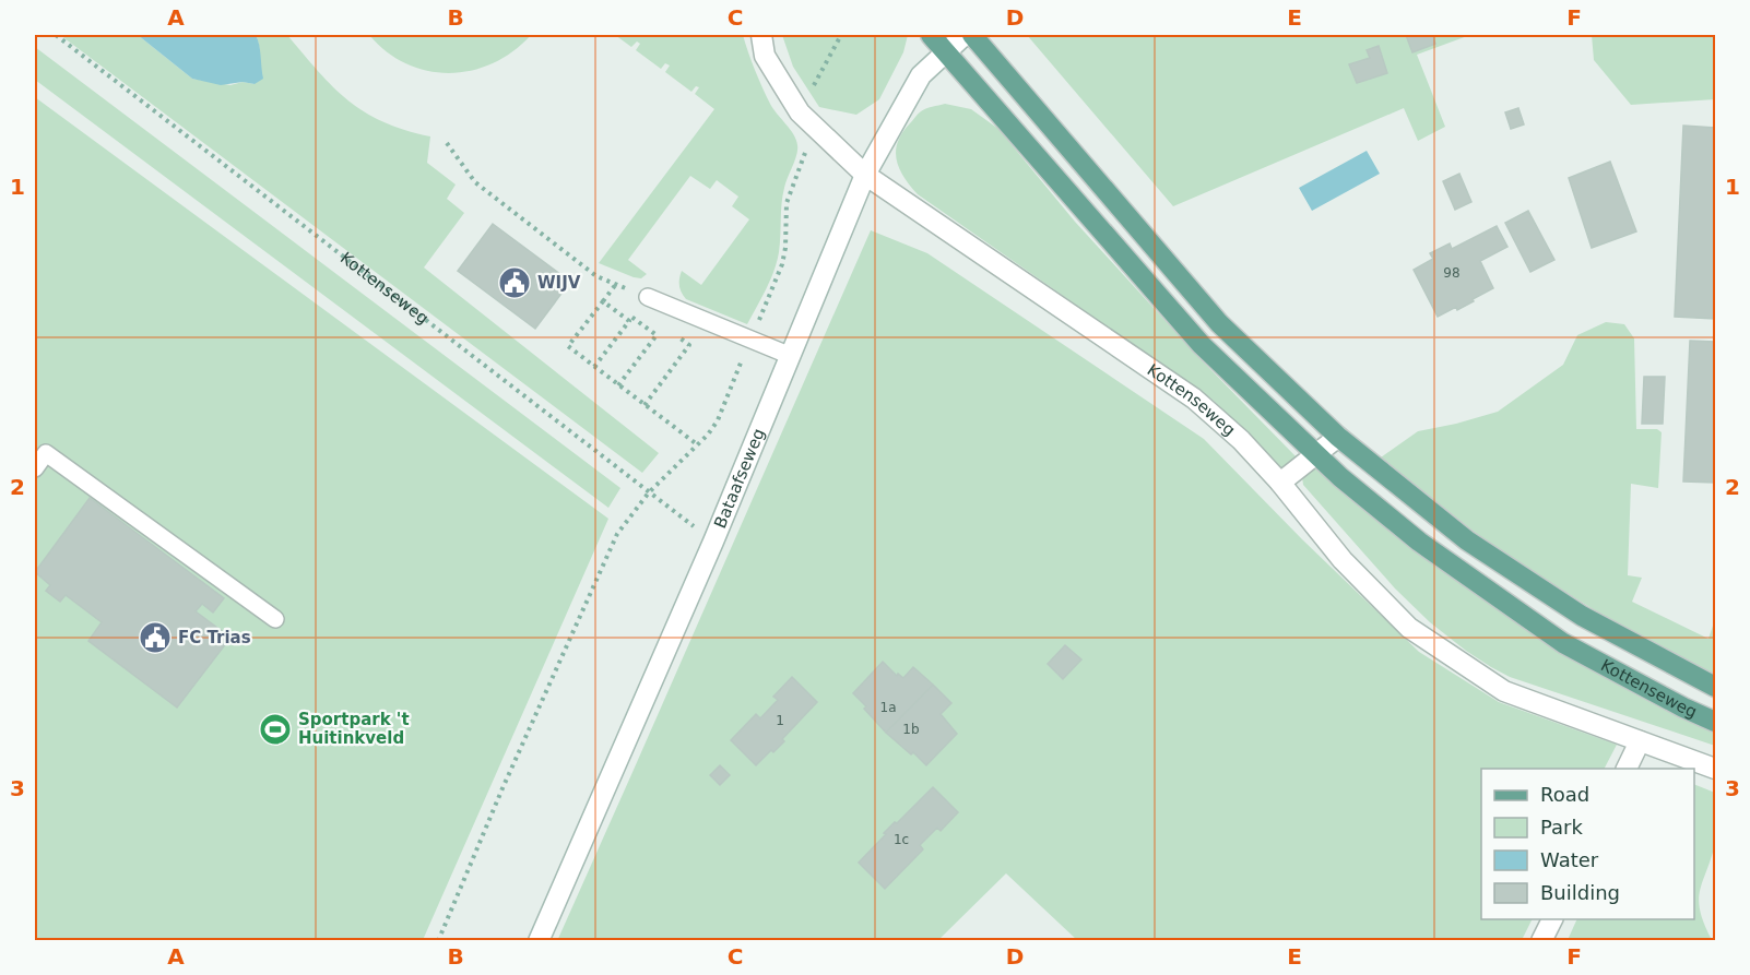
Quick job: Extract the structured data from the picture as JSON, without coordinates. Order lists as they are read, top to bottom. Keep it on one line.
{"streets":{"main road":["Kottenseweg"],"street":["Bataafseweg"]},"crossings":[["Kottenseweg","Bataafseweg"]],"places":{"public building":["WIJV","FC Trias"],"sports":["Sportpark 't Huitinkveld"]},"house_numbers":["98","1a","1","1b","1c"],"legend":["Road","Park","Water","Building"],"grid":{"columns":["A","B","C","D","E","F"],"rows":["1","2","3"]}}
